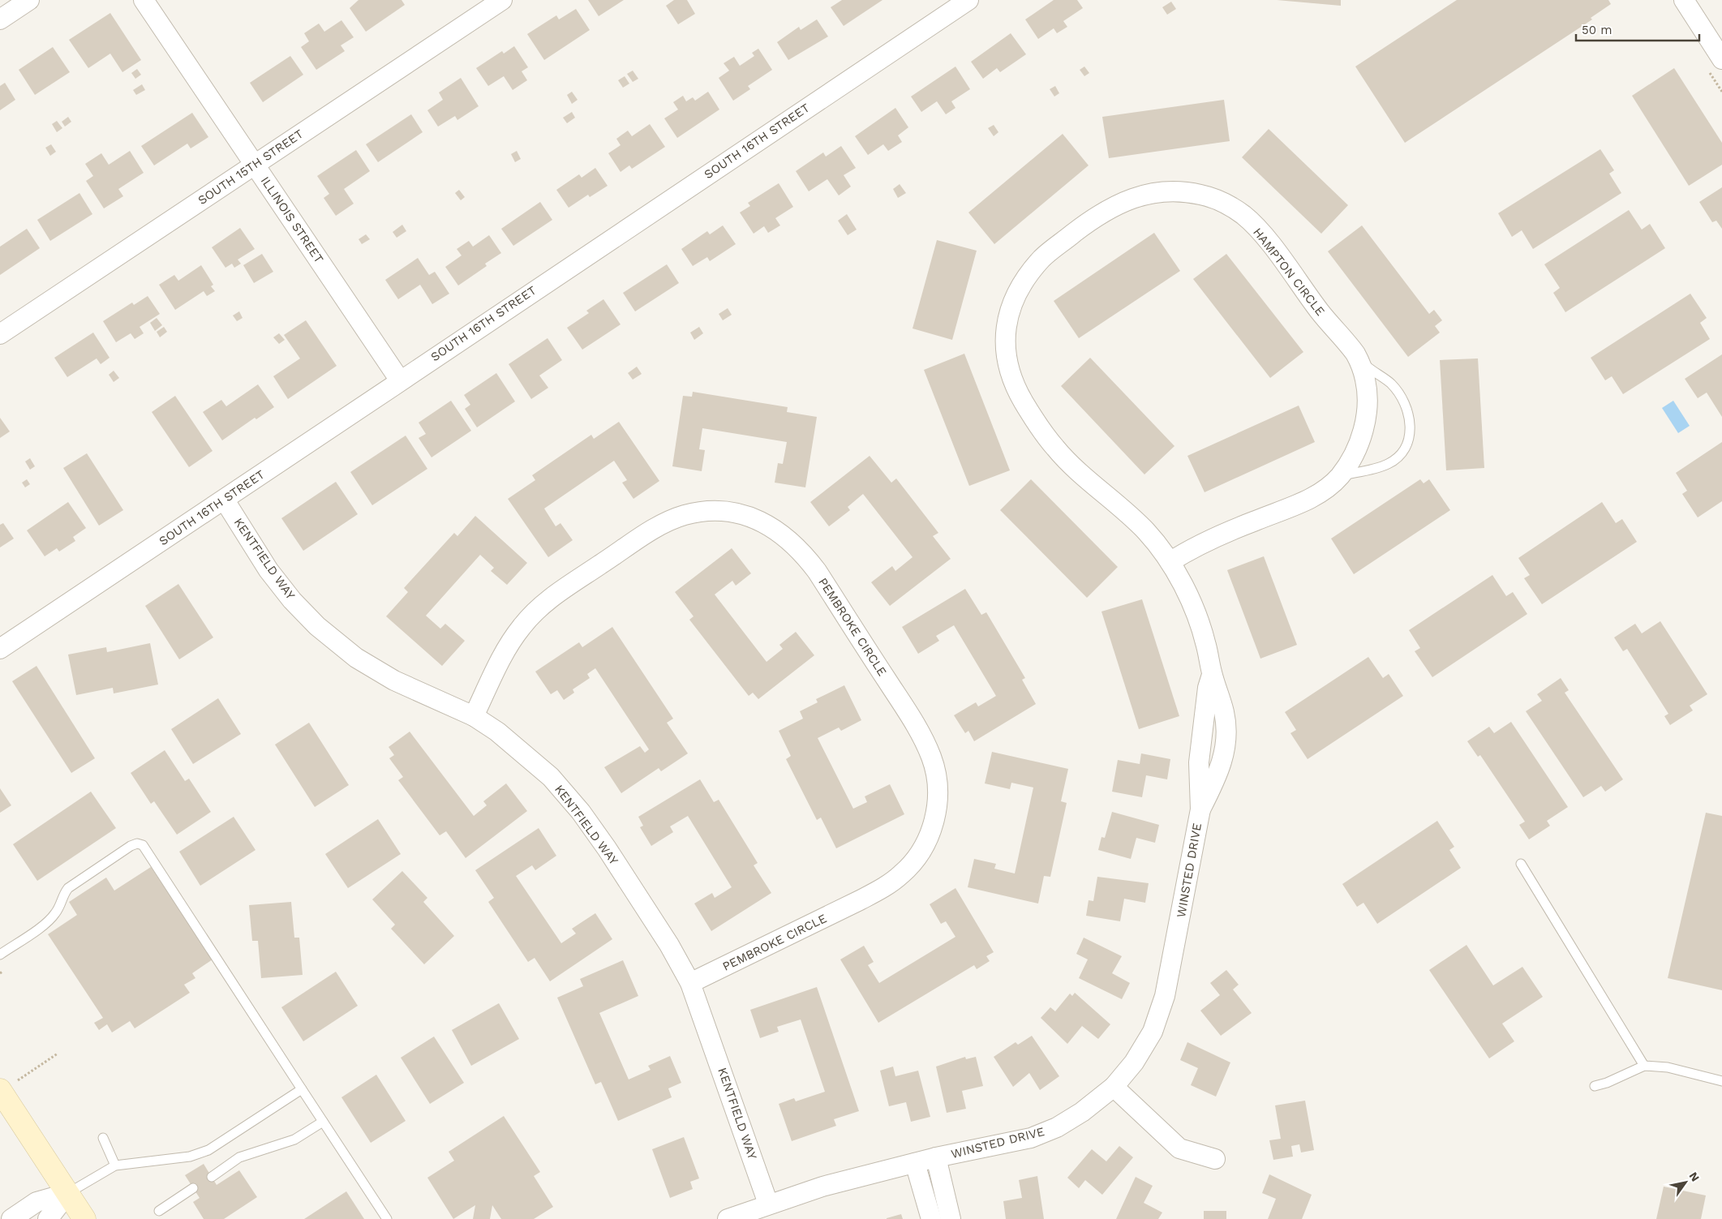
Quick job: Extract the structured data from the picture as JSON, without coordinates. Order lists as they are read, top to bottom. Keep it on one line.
{"streets":{"street":["SOUTH 16TH STREET","SOUTH 15TH STREET","ILLINOIS STREET","HAMPTON CIRCLE","KENTFIELD WAY","PEMBROKE CIRCLE","WINSTED DRIVE"]},"crossings":[["SOUTH 16TH STREET","ILLINOIS STREET"],["SOUTH 16TH STREET","KENTFIELD WAY"],["SOUTH 15TH STREET","ILLINOIS STREET"],["HAMPTON CIRCLE","WINSTED DRIVE"],["KENTFIELD WAY","PEMBROKE CIRCLE"],["KENTFIELD WAY","WINSTED DRIVE"]],"scale_bar":"50 m","north":"top right"}
